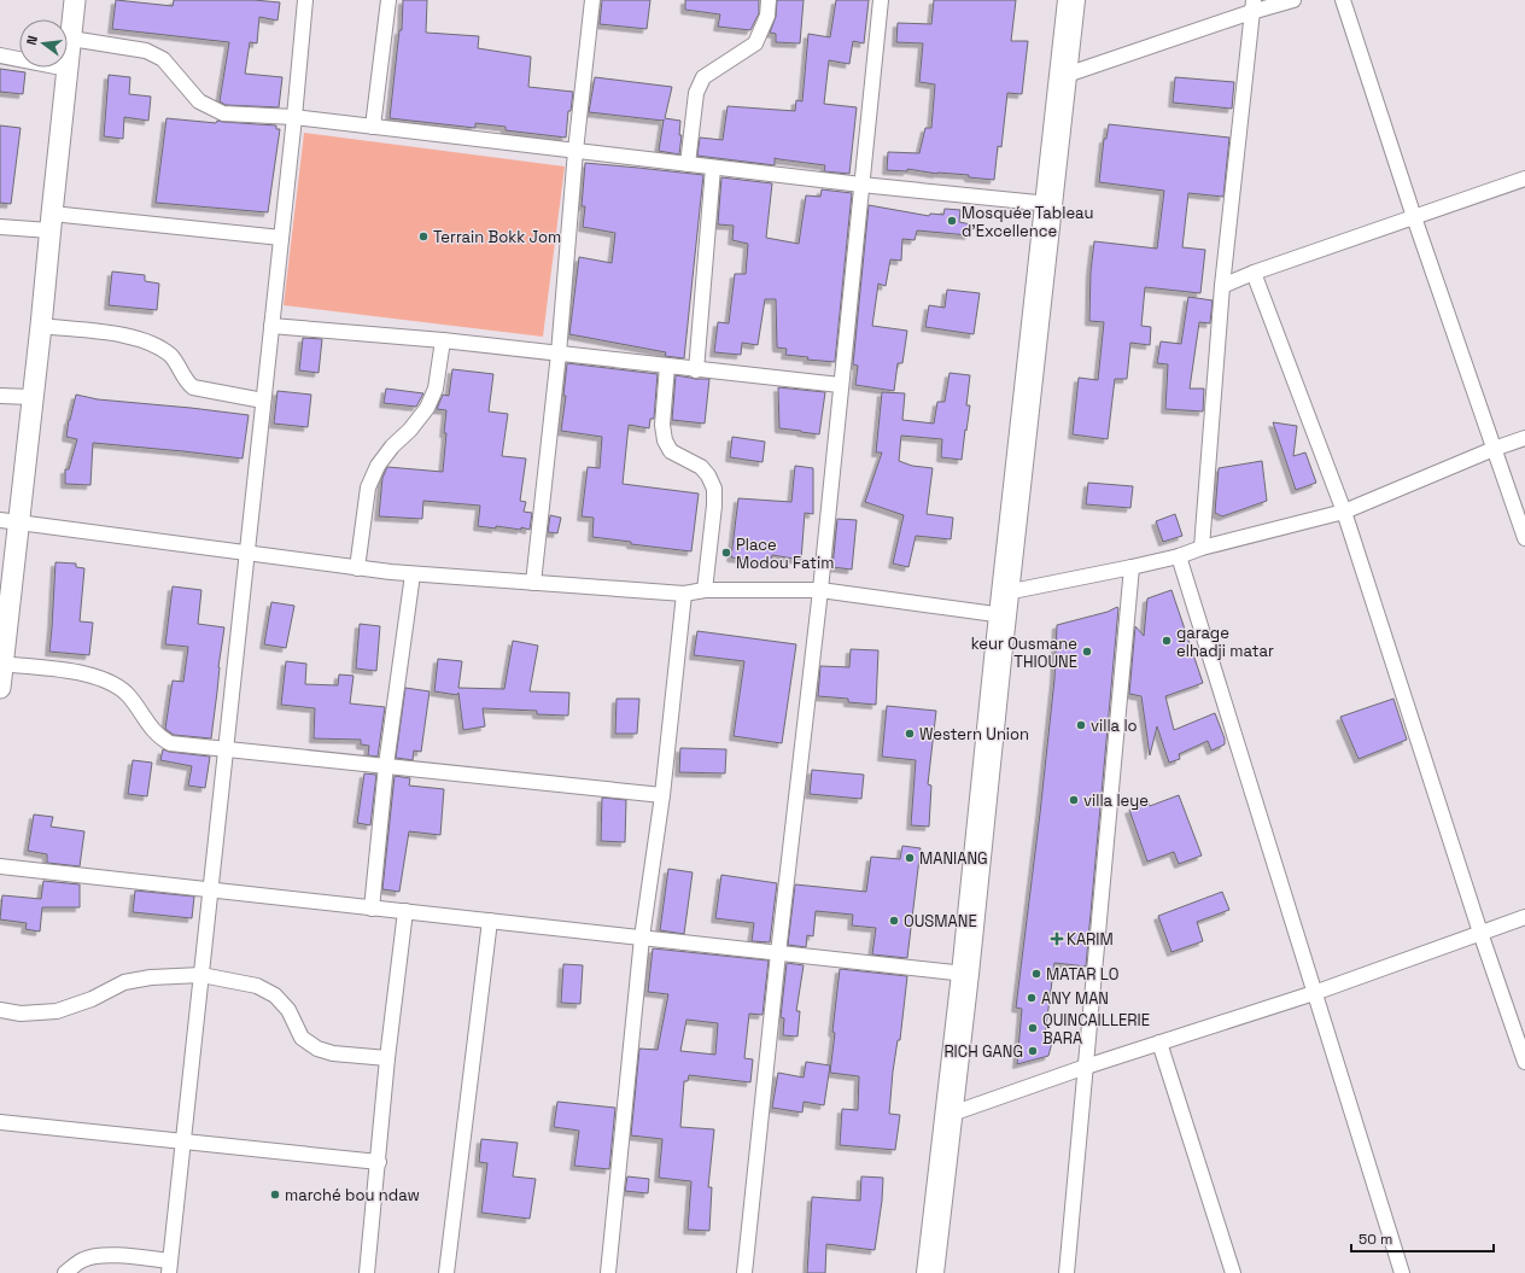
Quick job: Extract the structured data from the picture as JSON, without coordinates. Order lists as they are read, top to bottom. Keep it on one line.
{"places":{"other":["Mosquée Tableau d'Excellence","Terrain Bokk Jom","Place Modou Fatim","garage elhadji matar","keur Ousmane THIOUNE","villa lo","Western Union","villa leye","MANIANG","OUSMANE","MATAR LO","ANY MAN","QUINCAILLERIE BARA","RICH GANG","marché bou ndaw"],"health":["KARIM"]},"scale_bar":"50 m","north":"left"}
